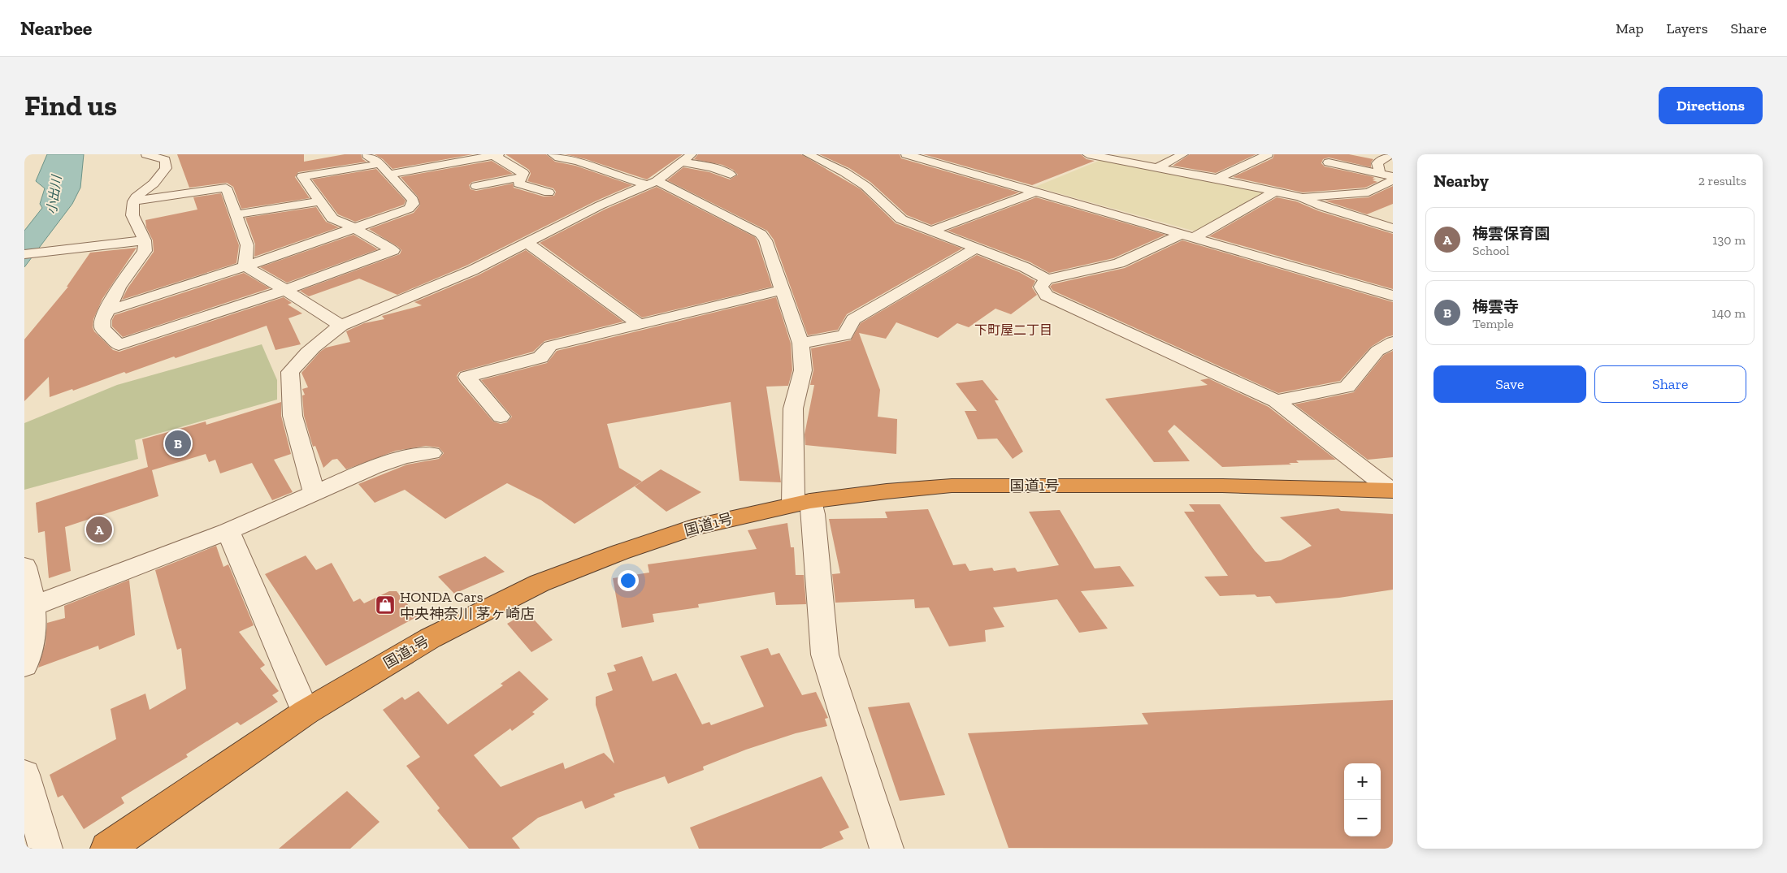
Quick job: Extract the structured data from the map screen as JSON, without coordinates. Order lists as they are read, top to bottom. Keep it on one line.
{"streets":{"highway":["国道1号"]},"districts":["下町屋二丁目"],"water":["小出川"],"places":{"shop":["HONDA Cars 中央神奈川 茅ヶ崎店"]},"page":{"header":"Nearbee","nav":["Map","Layers","Share"],"buttons":["Directions",["Save","Share"]],"title":"Find us","heading":["Nearby","2 results"],"list":[{"mark":"A","name":"梅雲保育園","note":"School","value":"130 m"},{"mark":"B","name":"梅雲寺","note":"Temple","value":"140 m"}],"pins":["B","A"],"map_buttons":["+","−"]}}
